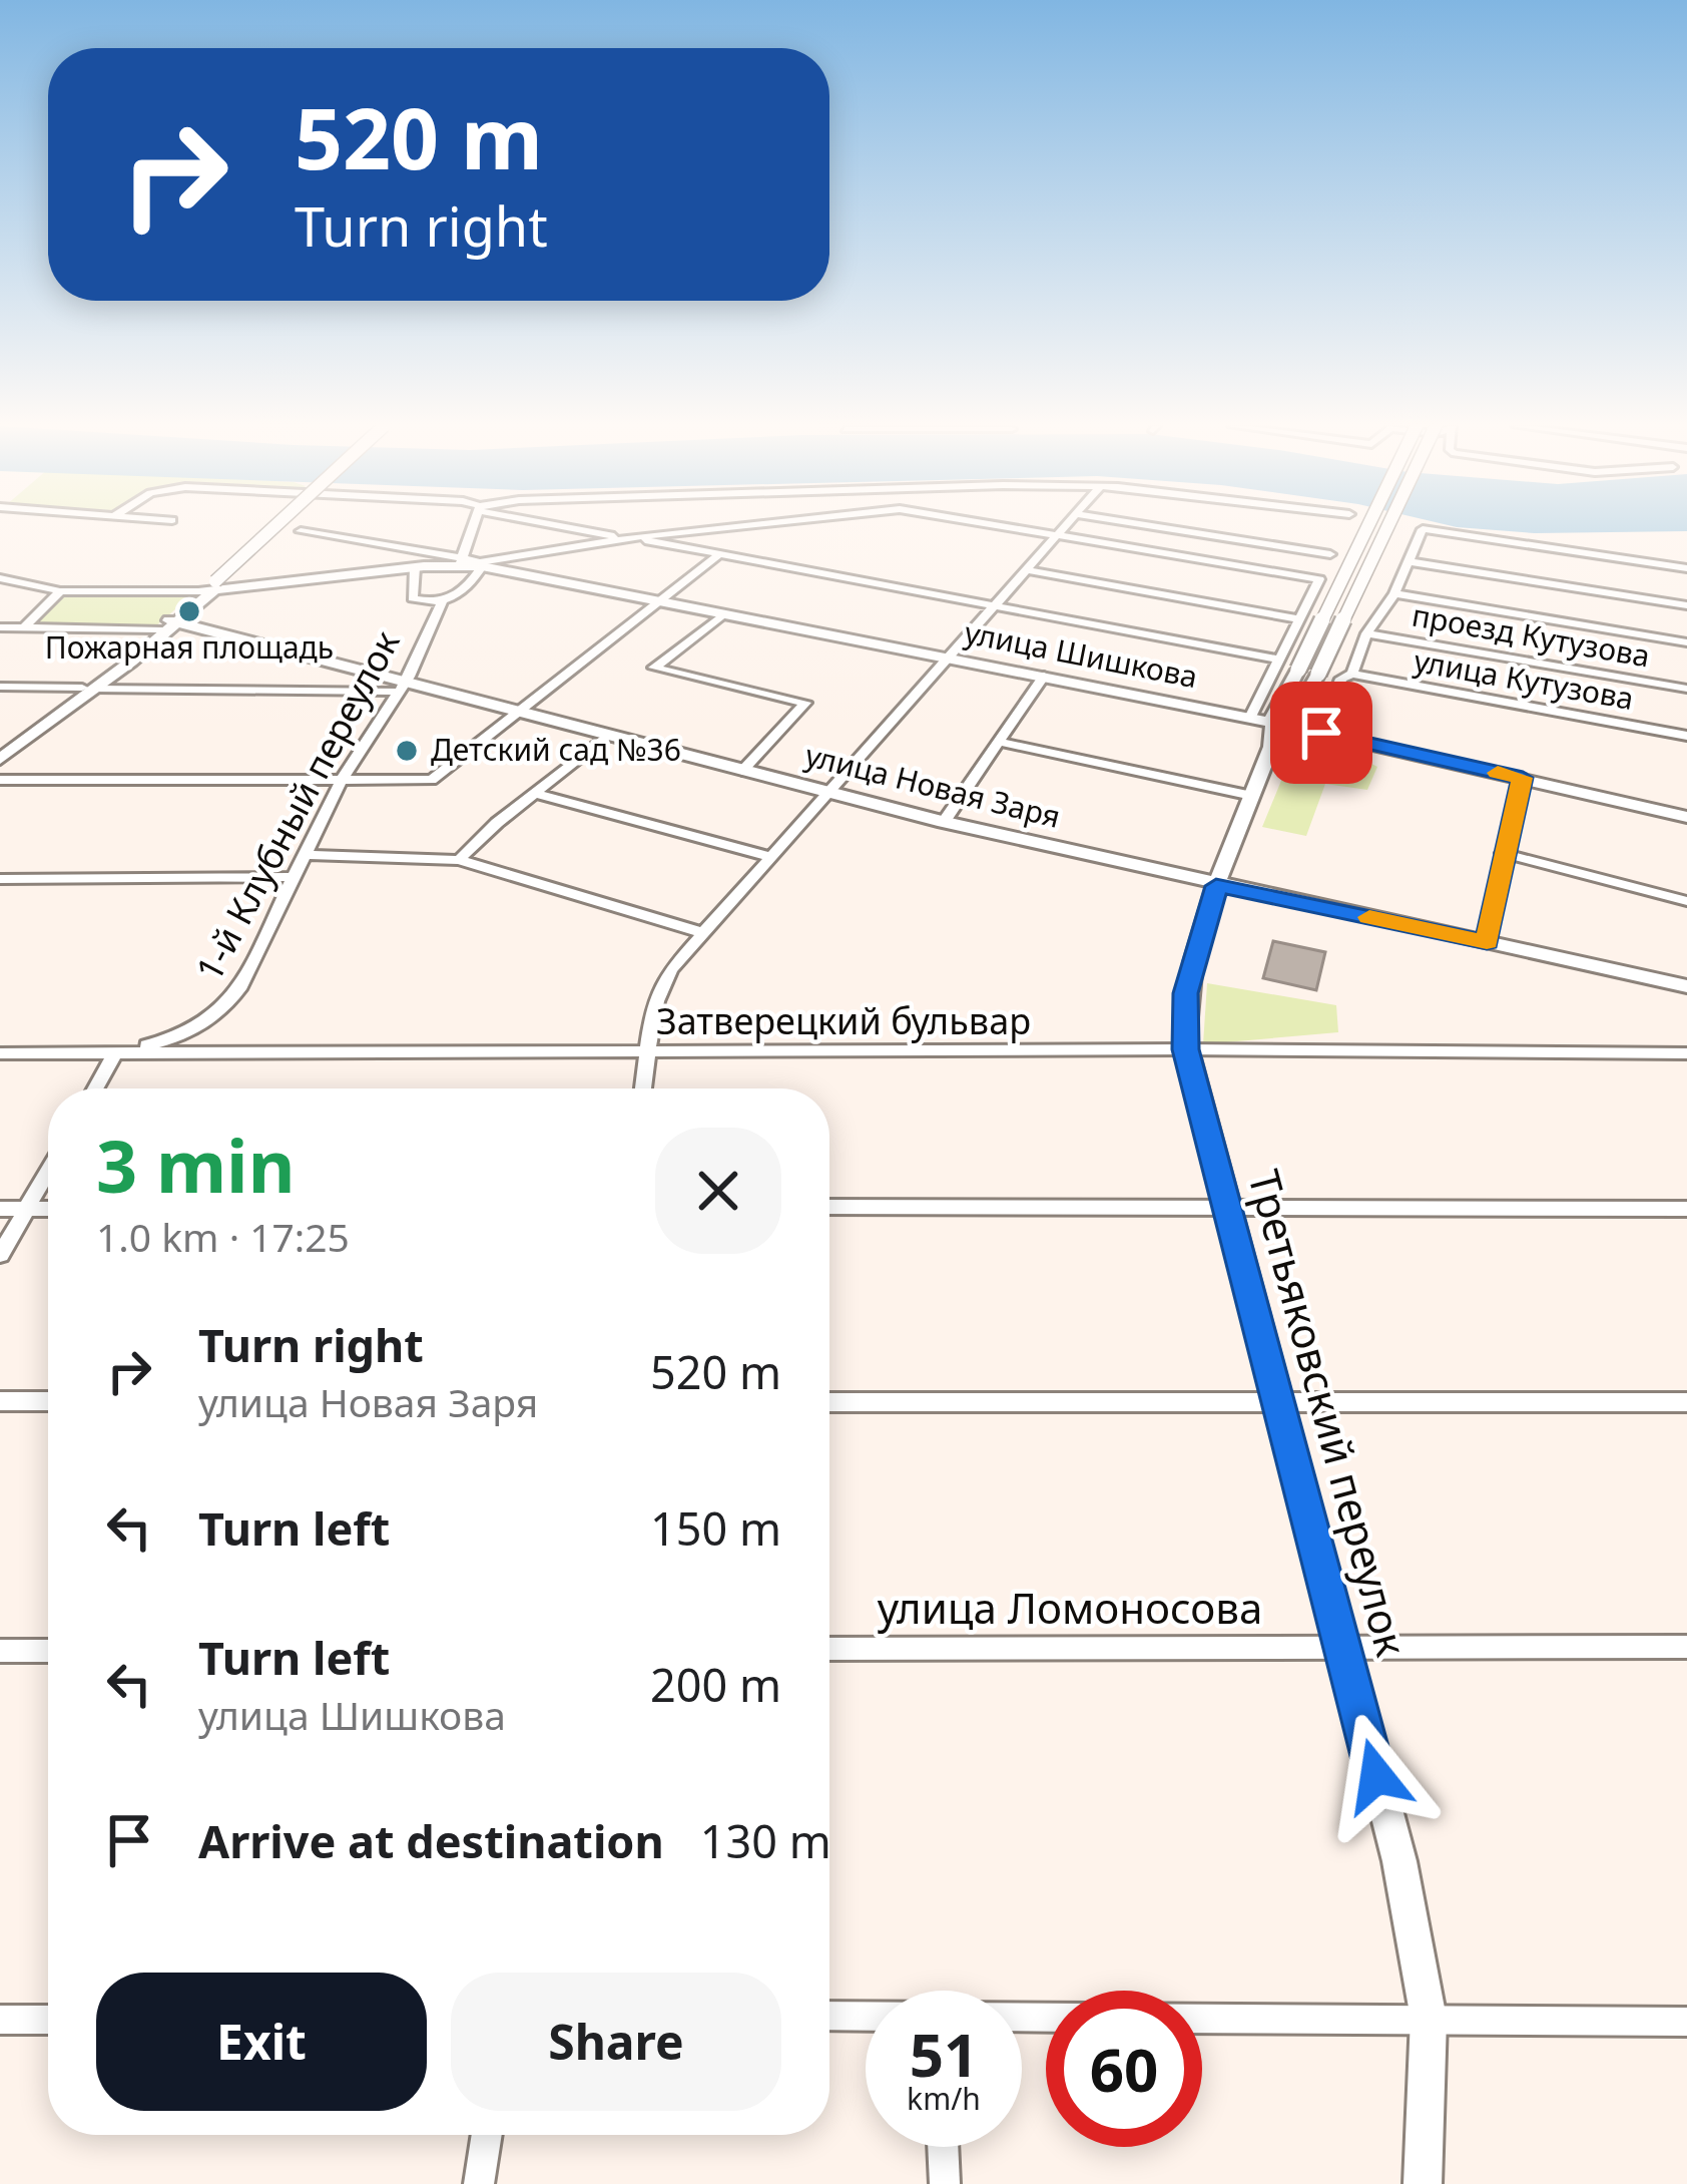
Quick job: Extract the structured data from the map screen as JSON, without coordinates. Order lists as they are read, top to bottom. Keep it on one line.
{"streets":{"main road":["улица Шишкова","улица Новая Заря","Третьяковский переулок"],"street":["проезд Кутузова","улица Кутузова","1-й Клубный переулок","Затверецкий бульвар","улица Ломоносова"]},"crossings":[["улица Шишкова","1-й Клубный переулок"],["улица Шишкова","Третьяковский переулок"],["улица Новая Заря","1-й Клубный переулок"],["улица Новая Заря","Третьяковский переулок"],["1-й Клубный переулок","Затверецкий бульвар"],["Затверецкий бульвар","Третьяковский переулок"],["Третьяковский переулок","улица Ломоносова"]],"places":["Пожарная площадь","Детский сад №36"],"page":{"turn":["520 m","Turn right"],"heading":["3 min","1.0 km · 17:25"],"list":[{"name":"Turn right","note":"улица Новая Заря","value":"520 m"},{"name":"Turn left","value":"150 m"},{"name":"Turn left","note":"улица Шишкова","value":"200 m"},{"name":"Arrive at destination","value":"130 m"}],"buttons":["Exit","Share"],"speed":"51 km/h","limit":"60"}}
